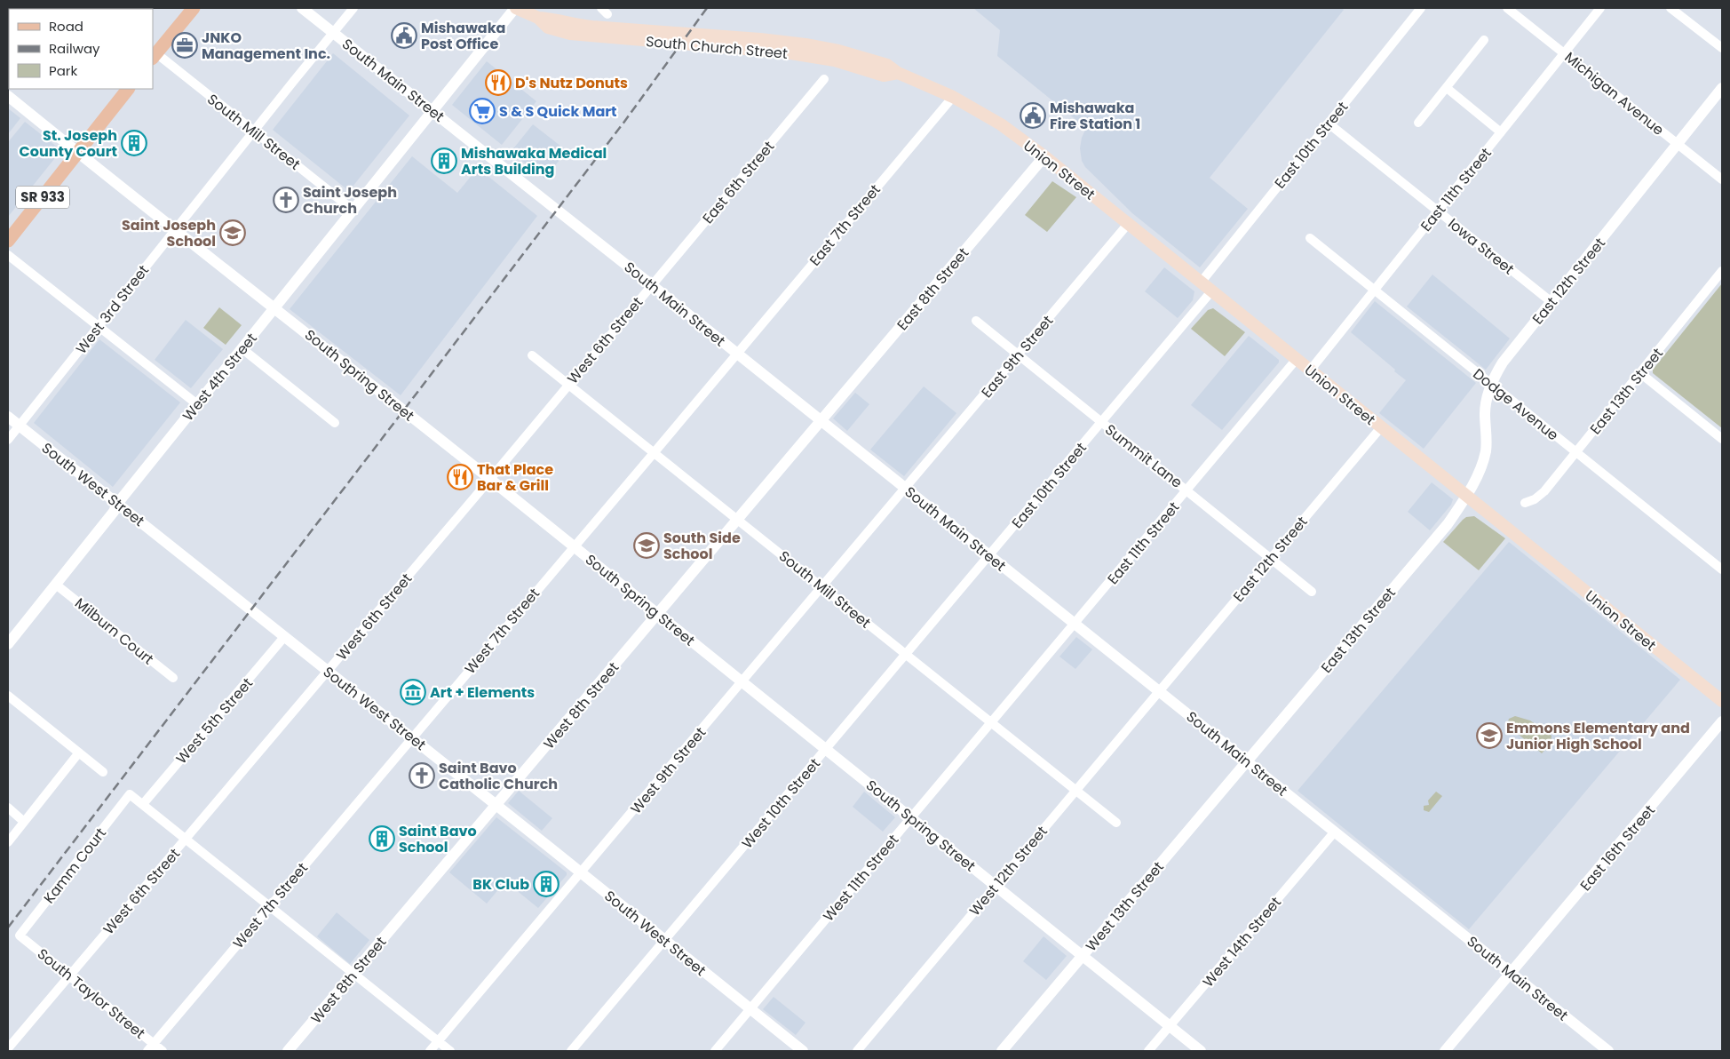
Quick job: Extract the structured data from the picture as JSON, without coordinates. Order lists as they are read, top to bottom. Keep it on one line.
{"streets":{"main road":["South Church Street","Union Street","SR 933"],"street":["South Main Street","Michigan Avenue","South Mill Street","East 10th Street","East 6th Street","East 11th Street","East 7th Street","Iowa Street","East 12th Street","East 8th Street","West 3rd Street","West 6th Street","East 9th Street","South Spring Street","West 4th Street","East 13th Street","Dodge Avenue","Summit Lane","South West Street","Milburn Court","West 7th Street","West 8th Street","West 5th Street","West 9th Street","West 10th Street","East 16th Street","Kamm Court","West 12th Street","West 11th Street","West 13th Street","West 14th Street","South Taylor Street"]},"crossings":[["South Church Street","Union Street"],["South Church Street","East 7th Street"],["South Church Street","West 4th Street"],["South Main Street","East 10th Street"],["South Main Street","East 6th Street"],["South Main Street","East 11th Street"],["South Main Street","East 7th Street"],["South Main Street","East 12th Street"],["South Main Street","East 8th Street"],["South Main Street","West 3rd Street"],["South Main Street","West 6th Street"],["South Main Street","East 9th Street"],["South Main Street","West 4th Street"],["South Main Street","East 13th Street"],["South Main Street","West 7th Street"],["South Main Street","West 8th Street"],["South Main Street","West 9th Street"],["South Main Street","West 10th Street"],["South Main Street","East 16th Street"],["South Main Street","West 12th Street"],["South Main Street","West 11th Street"],["South Main Street","West 13th Street"],["South Main Street","West 14th Street"],["Michigan Avenue","East 11th Street"],["Michigan Avenue","East 12th Street"],["South Mill Street","West 3rd Street"],["South Mill Street","West 6th Street"],["South Mill Street","West 4th Street"],["South Mill Street","West 7th Street"],["South Mill Street","West 8th Street"],["South Mill Street","West 9th Street"],["South Mill Street","West 10th Street"],["South Mill Street","West 12th Street"],["South Mill Street","West 11th Street"],["East 10th Street","Union Street"],["East 10th Street","Iowa Street"],["East 10th Street","Summit Lane"],["East 10th Street","West 10th Street"],["Union Street","East 11th Street"],["Union Street","East 7th Street"],["Union Street","East 12th Street"],["Union Street","East 8th Street"],["Union Street","East 9th Street"],["Union Street","East 13th Street"],["East 6th Street","West 6th Street"],["East 11th Street","Iowa Street"],["East 11th Street","Dodge Avenue"],["East 11th Street","Summit Lane"],["East 11th Street","West 11th Street"],["SR 933","South Spring Street"],["East 7th Street","West 7th Street"],["Iowa Street","East 12th Street"],["East 12th Street","East 13th Street"],["East 12th Street","Dodge Avenue"],["East 12th Street","Summit Lane"],["East 12th Street","West 12th Street"],["East 8th Street","West 8th Street"],["West 3rd Street","South Spring Street"],["West 3rd Street","South West Street"],["West 6th Street","South Spring Street"],["West 6th Street","South West Street"],["West 6th Street","South Taylor Street"],["East 9th Street","Summit Lane"],["East 9th Street","West 9th Street"],["South Spring Street","West 4th Street"],["South Spring Street","West 7th Street"],["South Spring Street","West 8th Street"],["South Spring Street","West 9th Street"],["South Spring Street","West 10th Street"],["South Spring Street","West 12th Street"],["South Spring Street","West 11th Street"],["South Spring Street","West 13th Street"],["South Spring Street","West 14th Street"],["West 4th Street","South West Street"],["West 4th Street","Milburn Court"],["East 13th Street","Dodge Avenue"],["East 13th Street","West 13th Street"],["South West Street","West 7th Street"],["South West Street","West 8th Street"],["South West Street","West 5th Street"],["South West Street","West 9th Street"],["South West Street","West 10th Street"],["South West Street","West 11th Street"],["West 7th Street","South Taylor Street"],["West 5th Street","Kamm Court"],["Kamm Court","South Taylor Street"]],"places":{"public building":["Mishawaka Post Office","Mishawaka Fire Station 1"],"office":["JNKO Management Inc."],"restaurant":["D's Nutz Donuts","That Place Bar & Grill"],"supermarket":["S & S Quick Mart"],"building":["St. Joseph County Court","Mishawaka Medical Arts Building","Saint Bavo School","BK Club"],"church":["Saint Joseph Church","Saint Bavo Catholic Church"],"school or university":["Saint Joseph School","South Side School","Emmons Elementary and Junior High School"],"museum":["Art + Elements"]},"legend":["Road","Railway","Park"]}
